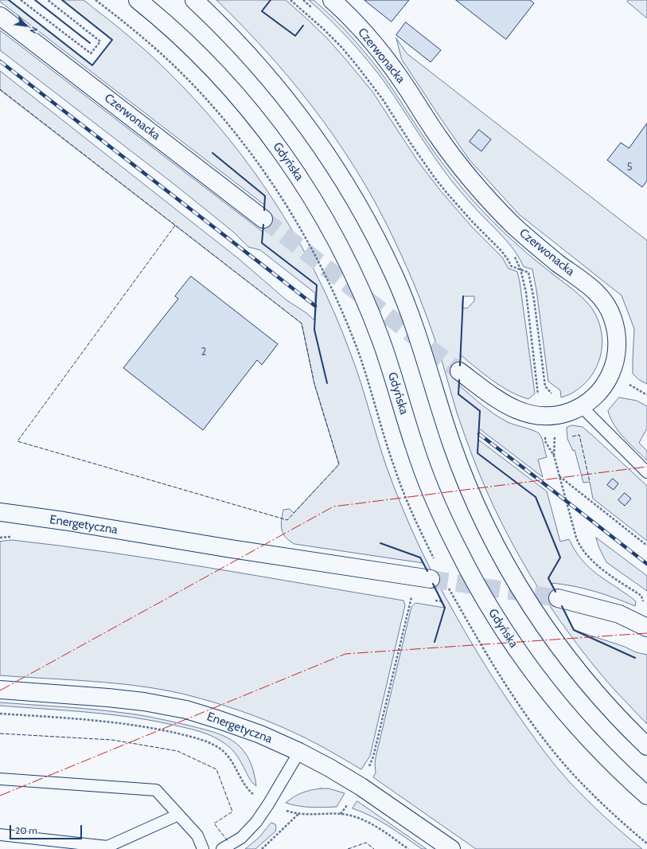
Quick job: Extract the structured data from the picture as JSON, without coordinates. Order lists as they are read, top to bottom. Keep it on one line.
{"streets":{"street":["Czerwonacka","Gdyńska","Energetyczna"]},"house_numbers":["5","2"],"scale_bar":"20 m","north":"bottom right"}
